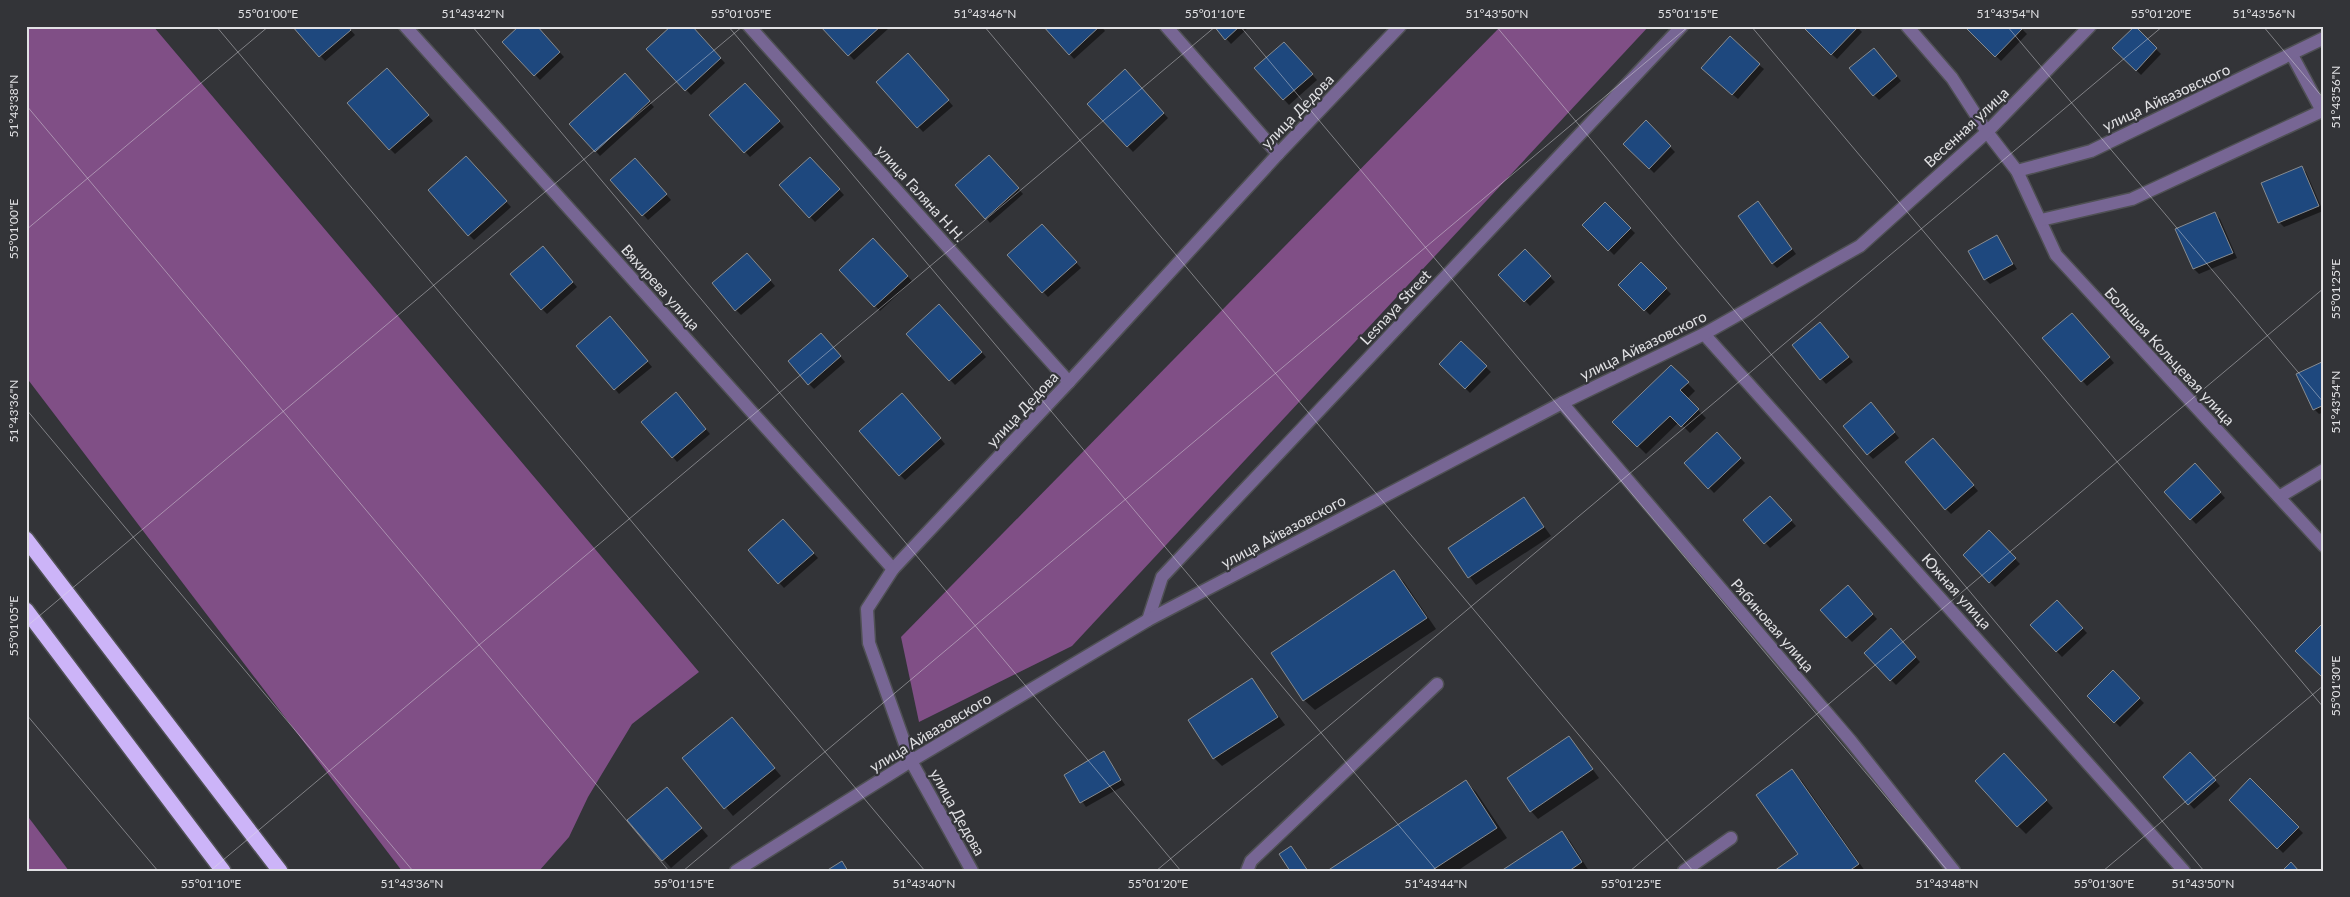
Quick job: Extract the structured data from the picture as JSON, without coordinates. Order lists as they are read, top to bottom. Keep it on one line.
{"streets":{"street":["улица Айвазовского","улица Дедова","Весенная улица","улица Галяна Н.Н.","Вяхирева улица","Lesnaya Street","Большая Кольцевая улица","Южная улица","Рябиновая улица"]},"crossings":[["улица Айвазовского","улица Дедова"],["улица Айвазовского","Весенная улица"],["улица Айвазовского","Lesnaya Street"],["улица Айвазовского","Большая Кольцевая улица"],["улица Айвазовского","Южная улица"],["улица Айвазовского","Рябиновая улица"],["улица Дедова","улица Галяна Н.Н."],["улица Дедова","Вяхирева улица"],["Весенная улица","Большая Кольцевая улица"]],"coordinates":["55°01'00\"E","51°43'42\"N","55°01'05\"E","51°43'46\"N","55°01'10\"E","51°43'50\"N","55°01'15\"E","51°43'54\"N","55°01'20\"E","51°43'56\"N","51°43'38\"N","55°01'25\"E","51°43'36\"N","55°01'30\"E","51°43'40\"N","51°43'44\"N","51°43'48\"N"]}
